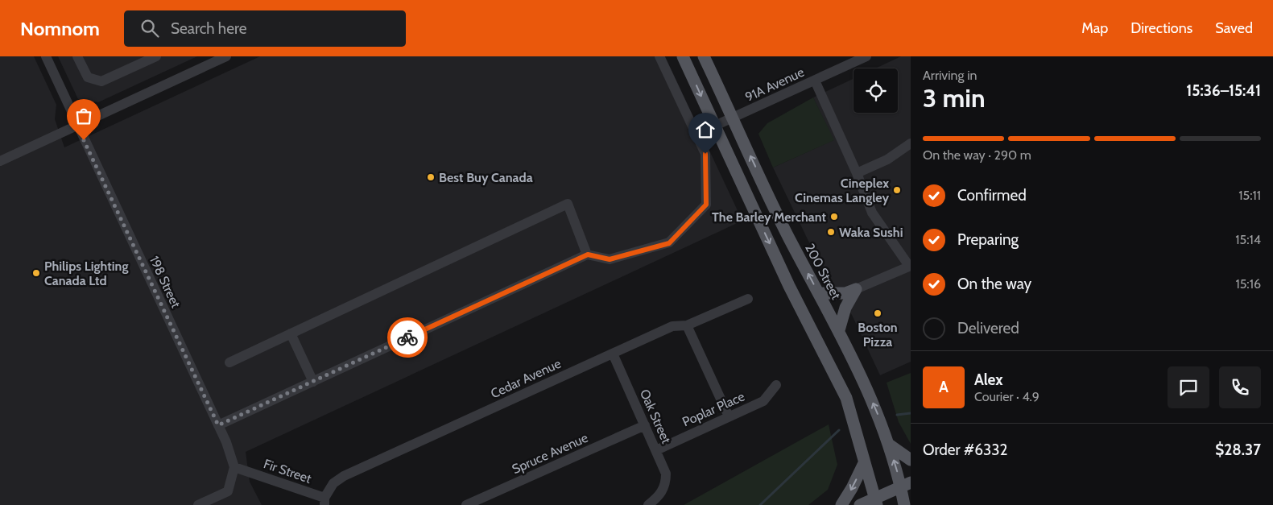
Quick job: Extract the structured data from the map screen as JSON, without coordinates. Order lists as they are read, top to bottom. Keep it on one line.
{"streets":{"main road":["200 Street"],"street":["91A Avenue","198 Street","Cedar Avenue","Poplar Place","Oak Street","Spruce Avenue","Fir Street"]},"crossings":[["91A Avenue","200 Street"],["198 Street","Fir Street"],["Cedar Avenue","Oak Street"],["Cedar Avenue","Fir Street"],["Poplar Place","Oak Street"],["Oak Street","Spruce Avenue"]],"places":["Best Buy Canada","Cineplex Cinemas Langley","The Barley Merchant","Waka Sushi","Philips Lighting Canada Ltd","Boston Pizza"],"page":{"header":"Nomnom","search":"Search here","nav":["Map","Directions","Saved"],"heading":["3 min","Arriving in","15:36–15:41"],"panel":["Alex","Courier · 4.9","Order #6332","$28.37"],"bar":"On the way · 290 m","list":[["Confirmed","15:11"],["Preparing","15:14"],["On the way","15:16"],"Delivered"],"round":"A"}}
